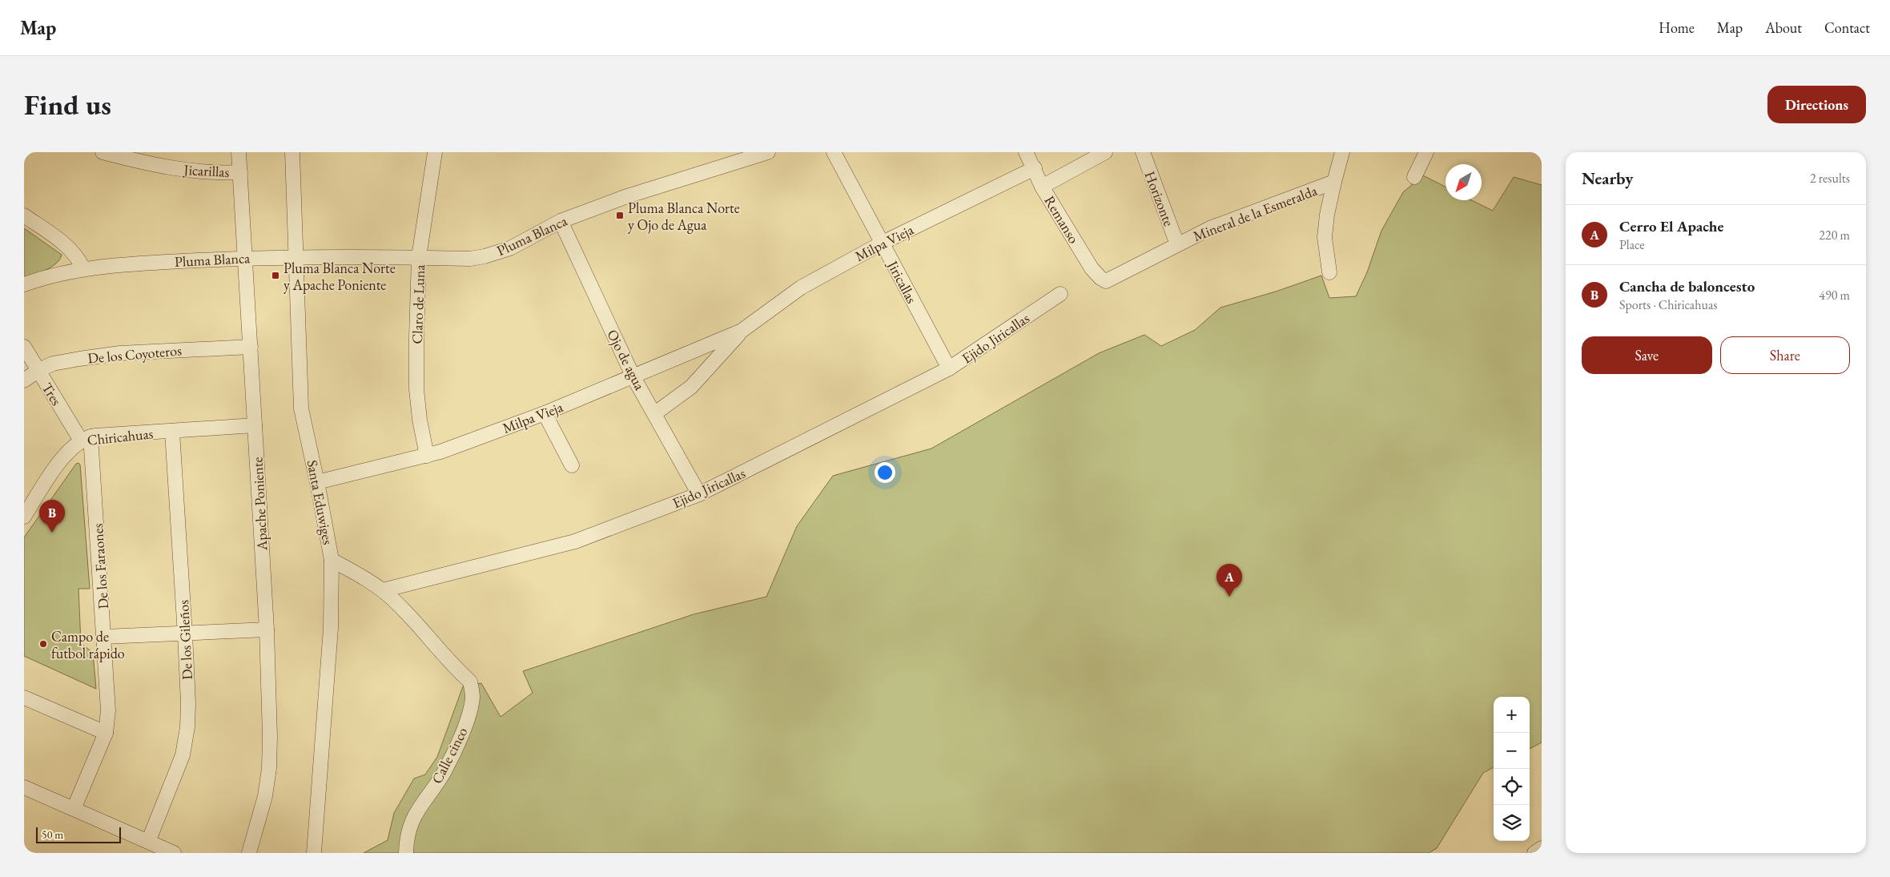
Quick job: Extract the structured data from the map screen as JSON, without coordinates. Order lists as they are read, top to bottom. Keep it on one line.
{"streets":{"street":["Jicarillas","Horizonte","Mineral de la Esmeralda","Remanso","Pluma Blanca","Milpa Vieja","Jiricallas","Claro de Luna","Ejido Jiricallas","De los Coyoteros","Ojo de agua","Tres","Chiricahuas","Santa Eduwiges","Apache Poniente","De los Faraones","De los Gileños","Calle cinco"]},"crossings":[["Jicarillas","Apache Poniente"],["Horizonte","Mineral de la Esmeralda"],["Mineral de la Esmeralda","Remanso"],["Remanso","Milpa Vieja"],["Pluma Blanca","Claro de Luna"],["Pluma Blanca","Ojo de agua"],["Pluma Blanca","Santa Eduwiges"],["Pluma Blanca","Apache Poniente"],["Milpa Vieja","Jiricallas"],["Milpa Vieja","Claro de Luna"],["Milpa Vieja","Ojo de agua"],["Milpa Vieja","Santa Eduwiges"],["Jiricallas","Ejido Jiricallas"],["Ejido Jiricallas","Ojo de agua"],["Ejido Jiricallas","Calle cinco"],["De los Coyoteros","Tres"],["De los Coyoteros","Apache Poniente"],["Tres","Chiricahuas"],["Tres","De los Faraones"],["Chiricahuas","Apache Poniente"],["Chiricahuas","De los Faraones"],["Chiricahuas","De los Gileños"]],"places":{"transit":["Pluma Blanca Norte y Ojo de Agua","Pluma Blanca Norte y Apache Poniente"],"other":["Campo de futbol rápido"]},"scale_bar":"50 m","north":"bottom left","page":{"header":"Map","nav":["Home","Map","About","Contact"],"buttons":["Directions",["Save","Share"]],"title":"Find us","heading":["Nearby","2 results"],"list":[{"mark":"A","name":"Cerro El Apache","note":"Place","value":"220 m"},{"mark":"B","name":"Cancha de baloncesto","note":"Sports · Chiricahuas","value":"490 m"}],"pins":["B","A"],"map_buttons":["+","−"],"scale":"50 m"}}
